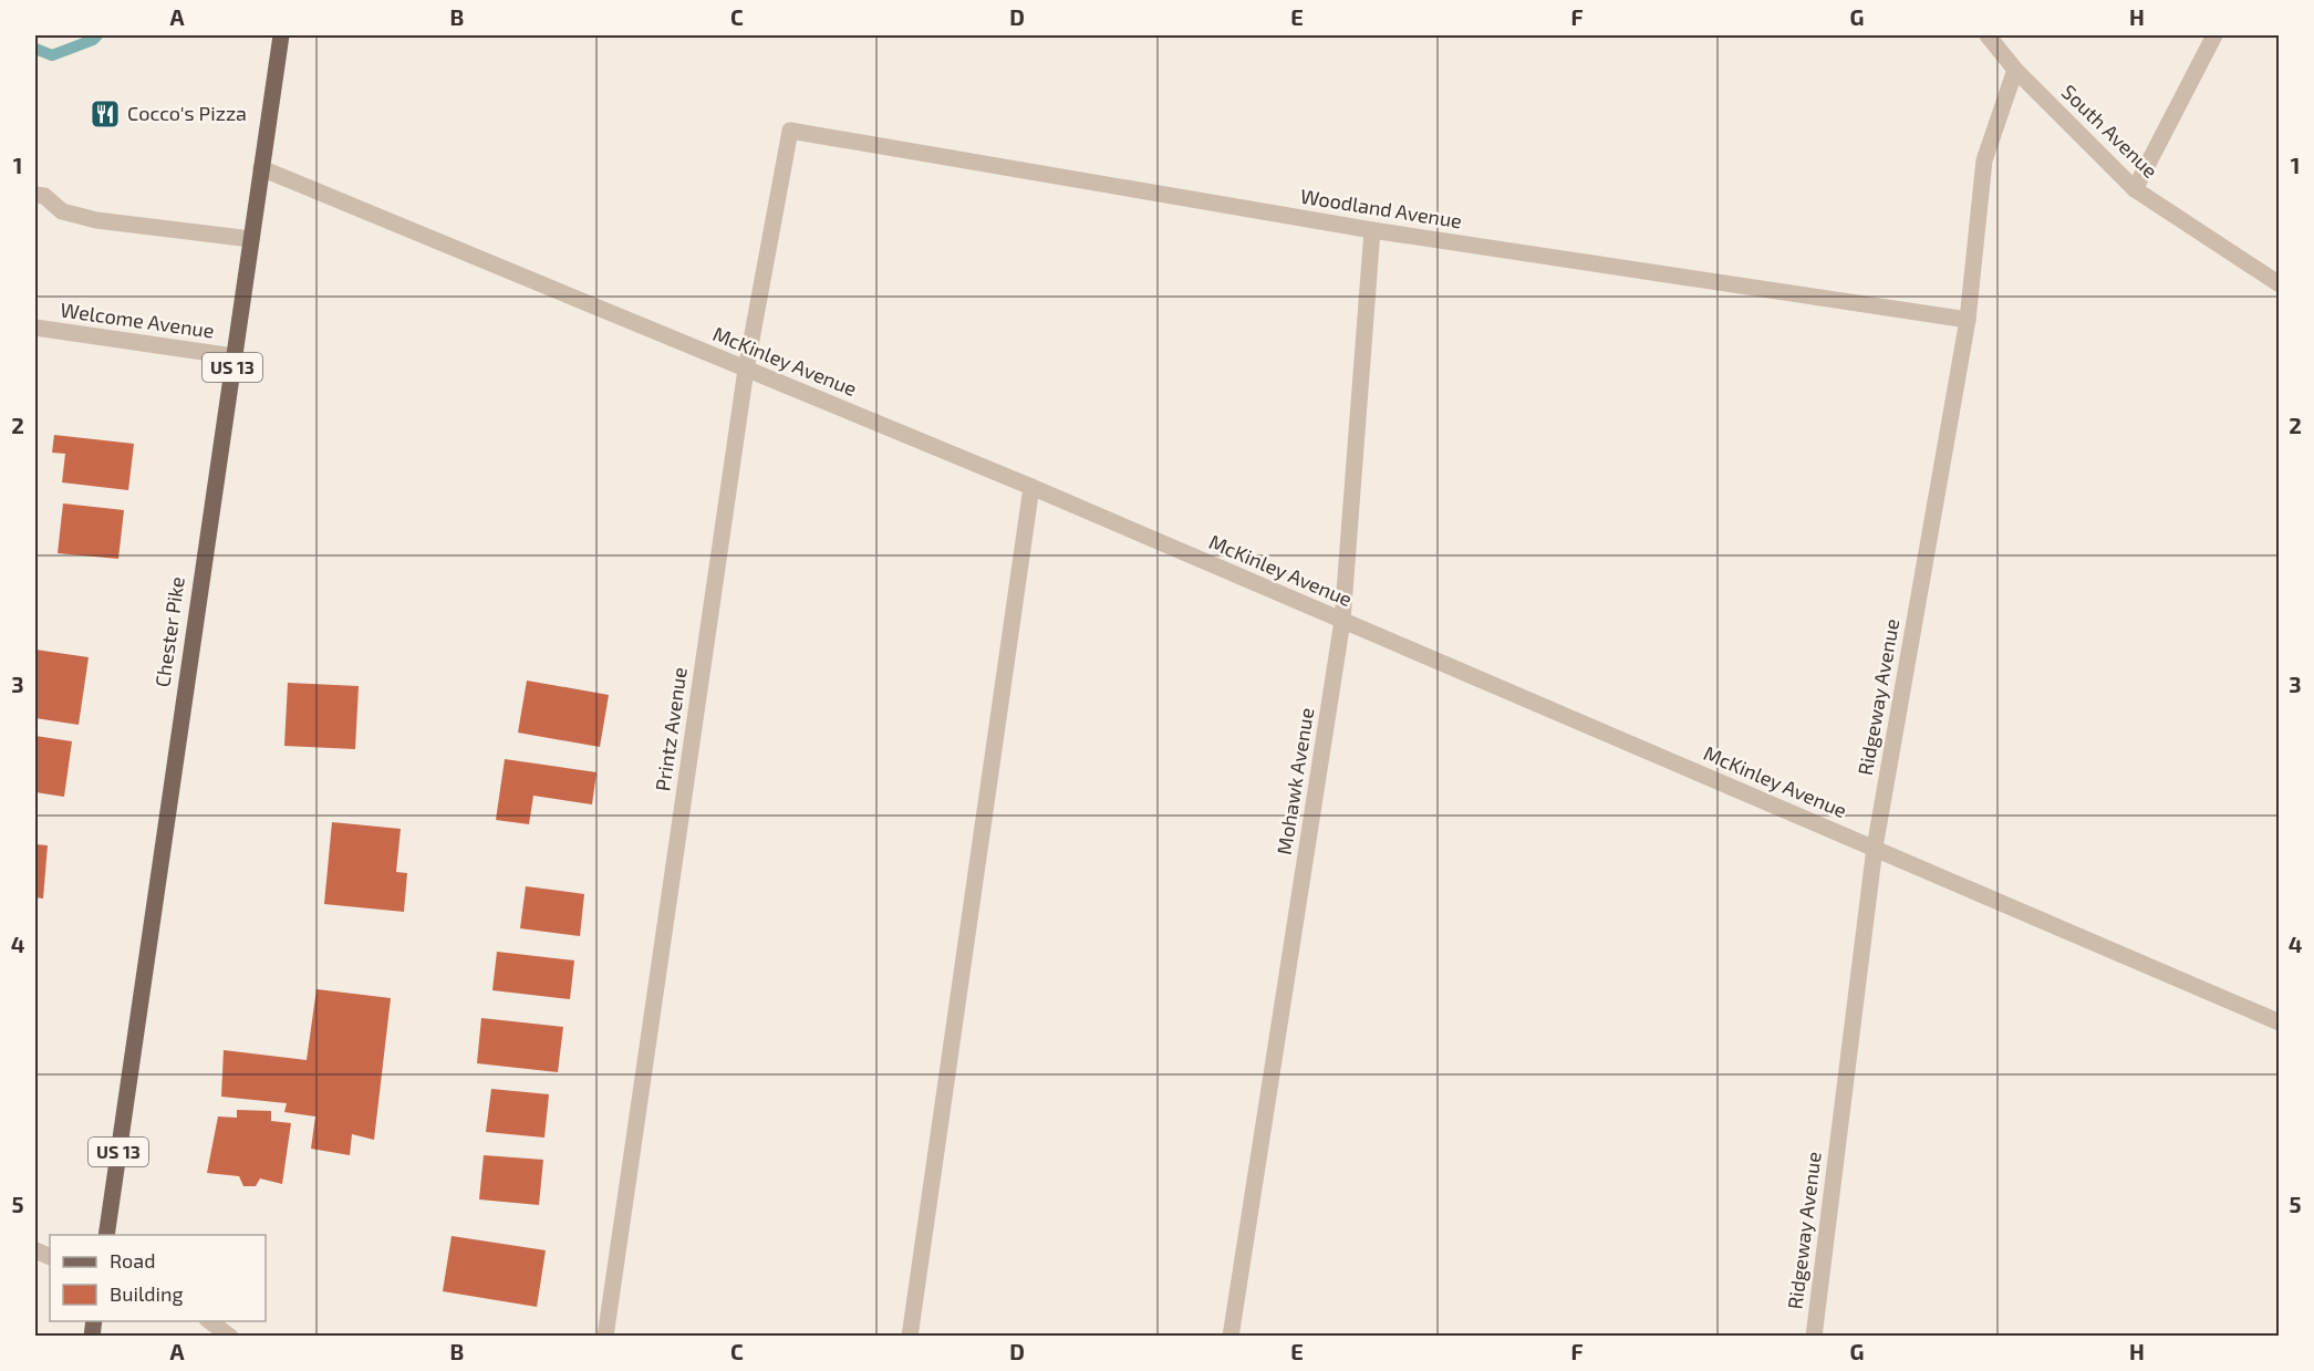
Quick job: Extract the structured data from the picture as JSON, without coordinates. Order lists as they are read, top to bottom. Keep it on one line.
{"streets":{"main road":["US 13","Chester Pike"],"street":["South Avenue","Woodland Avenue","Welcome Avenue","McKinley Avenue","Ridgeway Avenue","Printz Avenue","Mohawk Avenue"]},"crossings":[["South Avenue","Ridgeway Avenue"],["Woodland Avenue","Ridgeway Avenue"],["Woodland Avenue","Printz Avenue"],["Woodland Avenue","Mohawk Avenue"],["Welcome Avenue","Chester Pike"],["McKinley Avenue","Chester Pike"],["McKinley Avenue","Ridgeway Avenue"],["McKinley Avenue","Printz Avenue"],["McKinley Avenue","Mohawk Avenue"]],"places":{"restaurant":["Cocco's Pizza"]},"legend":["Road","Building"],"grid":{"columns":["A","B","C","D","E","F","G","H"],"rows":["1","2","3","4","5"]}}
